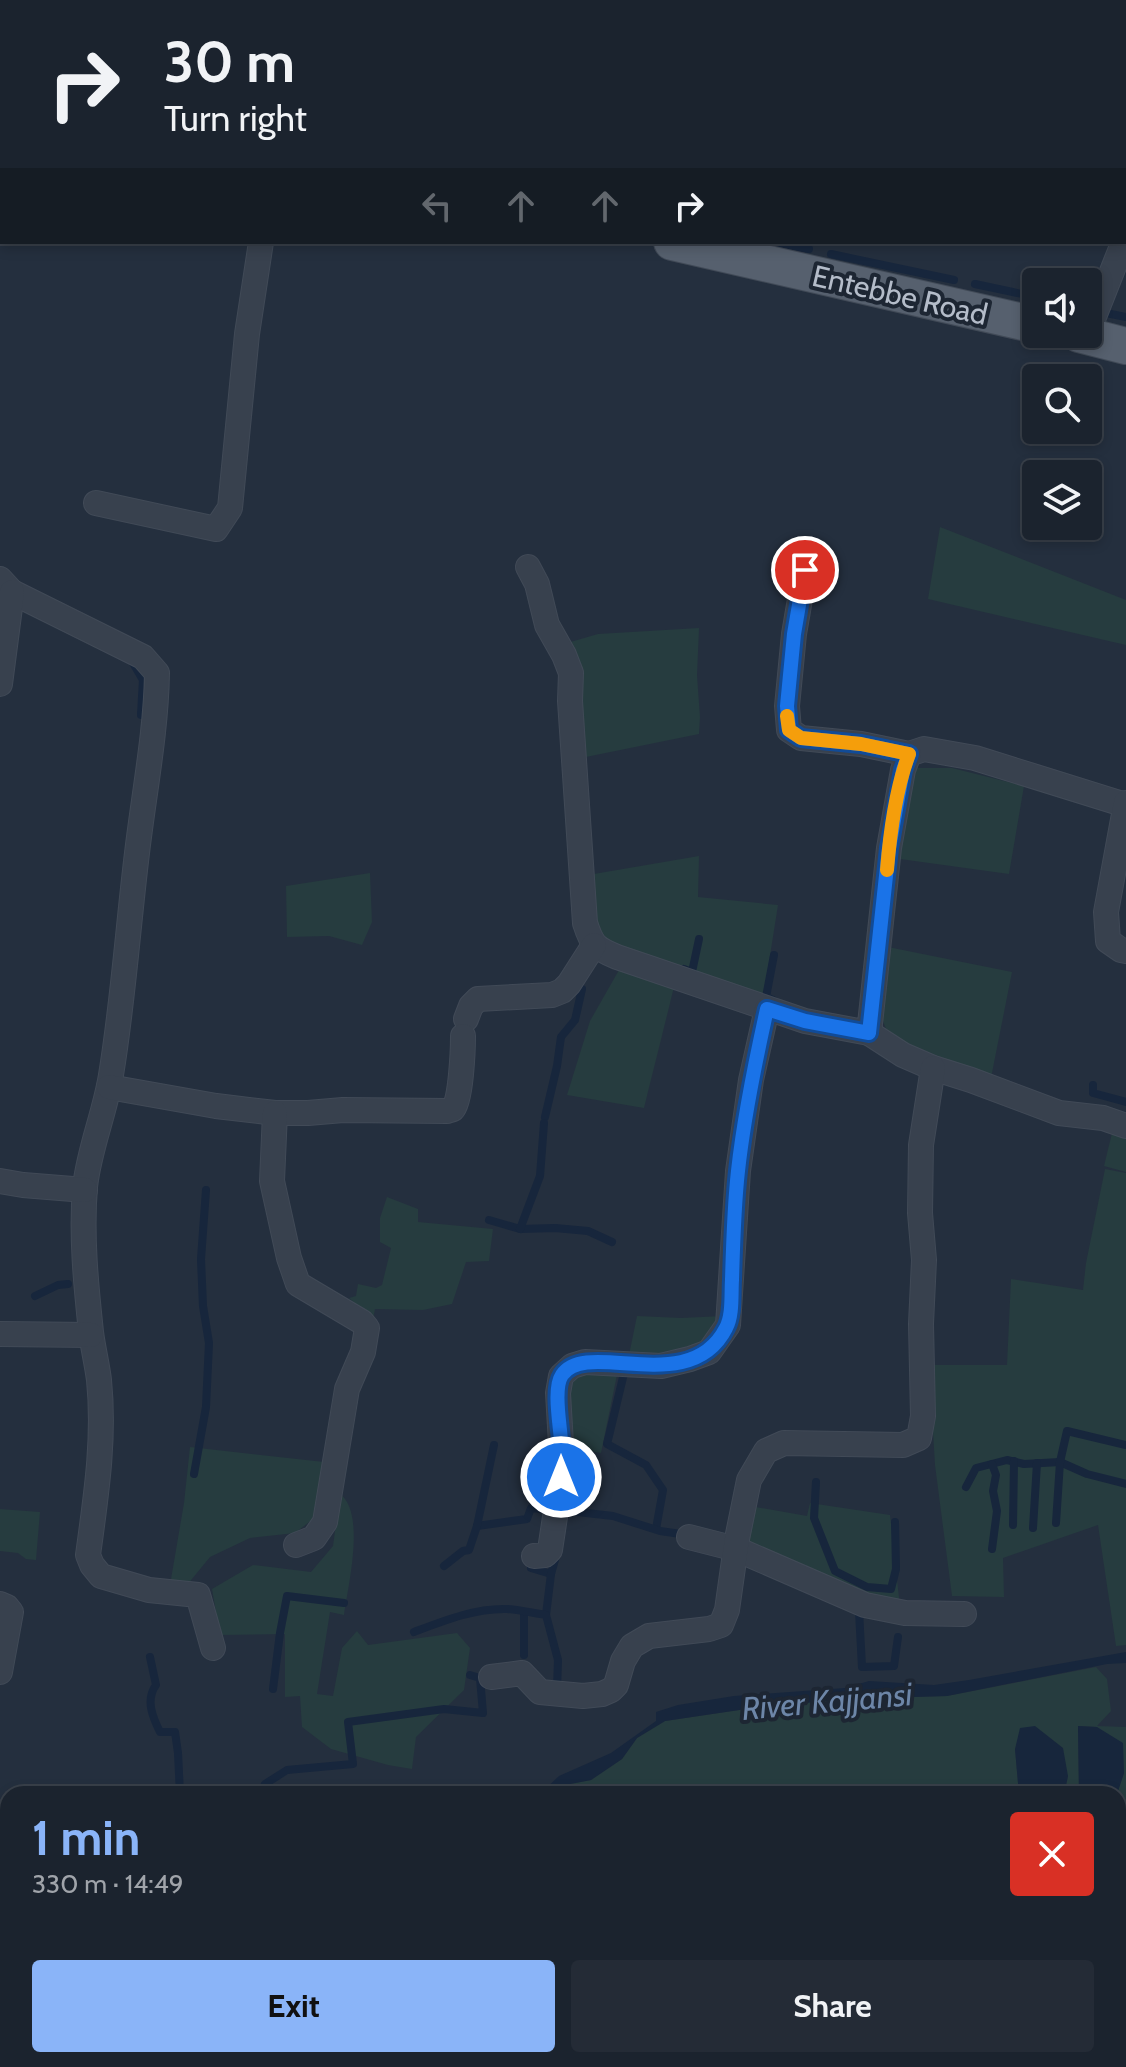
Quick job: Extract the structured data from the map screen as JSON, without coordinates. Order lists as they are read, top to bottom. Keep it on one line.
{"streets":{"main road":["Entebbe Road"]},"water":["River Kajjansi"],"page":{"turn":["30 m","Turn right"],"heading":["1 min","330 m · 14:49"],"buttons":["Exit","Share"]}}
